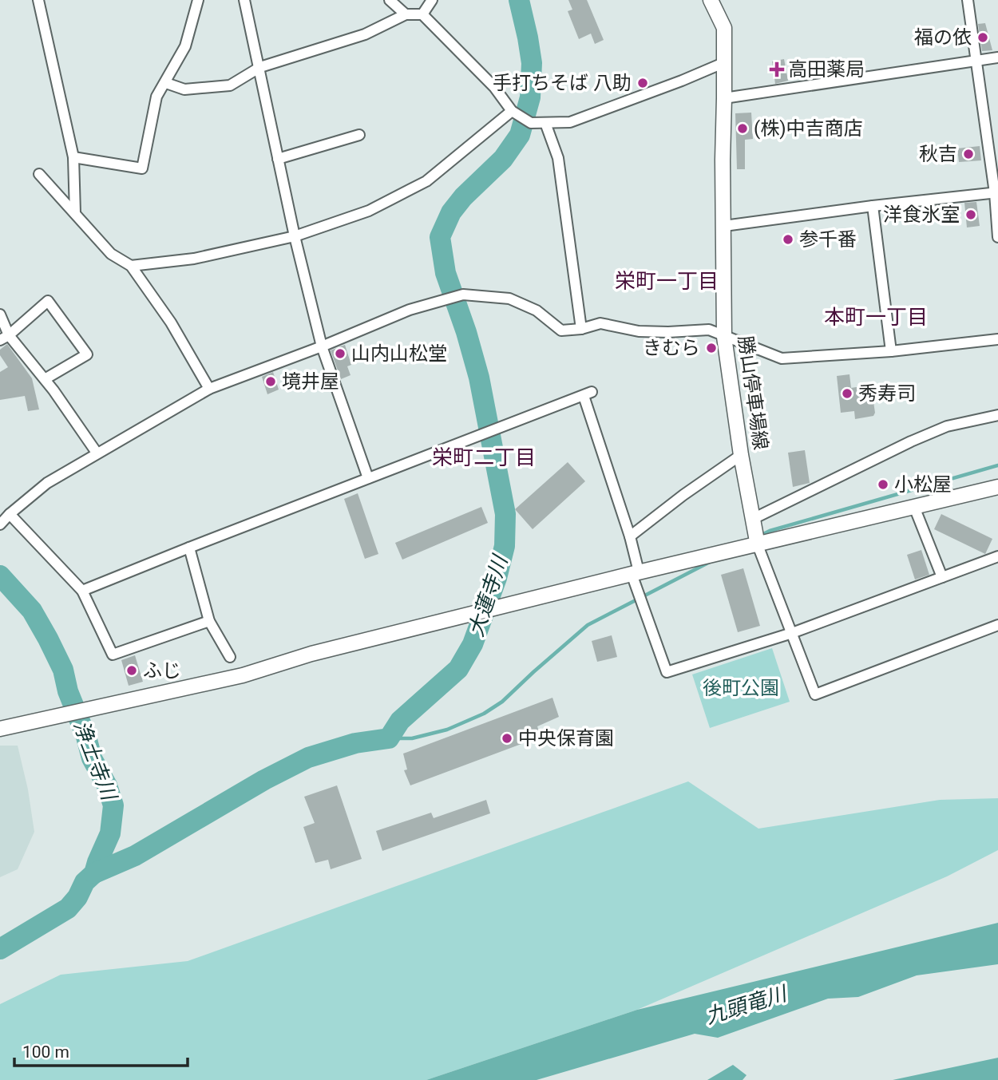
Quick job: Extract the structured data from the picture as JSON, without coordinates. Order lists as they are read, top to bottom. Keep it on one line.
{"streets":{"main road":["勝山停車場線"]},"districts":["栄町一丁目","本町一丁目","栄町二丁目"],"water":["大蓮寺川","浄土寺川","九頭竜川"],"parks":["後町公園"],"places":{"other":["福の依","手打ちそば 八助","(株)中吉商店","秋吉","洋食氷室","参千番","きむら","山内山松堂","境井屋","秀寿司","小松屋","ふじ","中央保育園"],"health":["高田薬局"]},"scale_bar":"100 m"}
